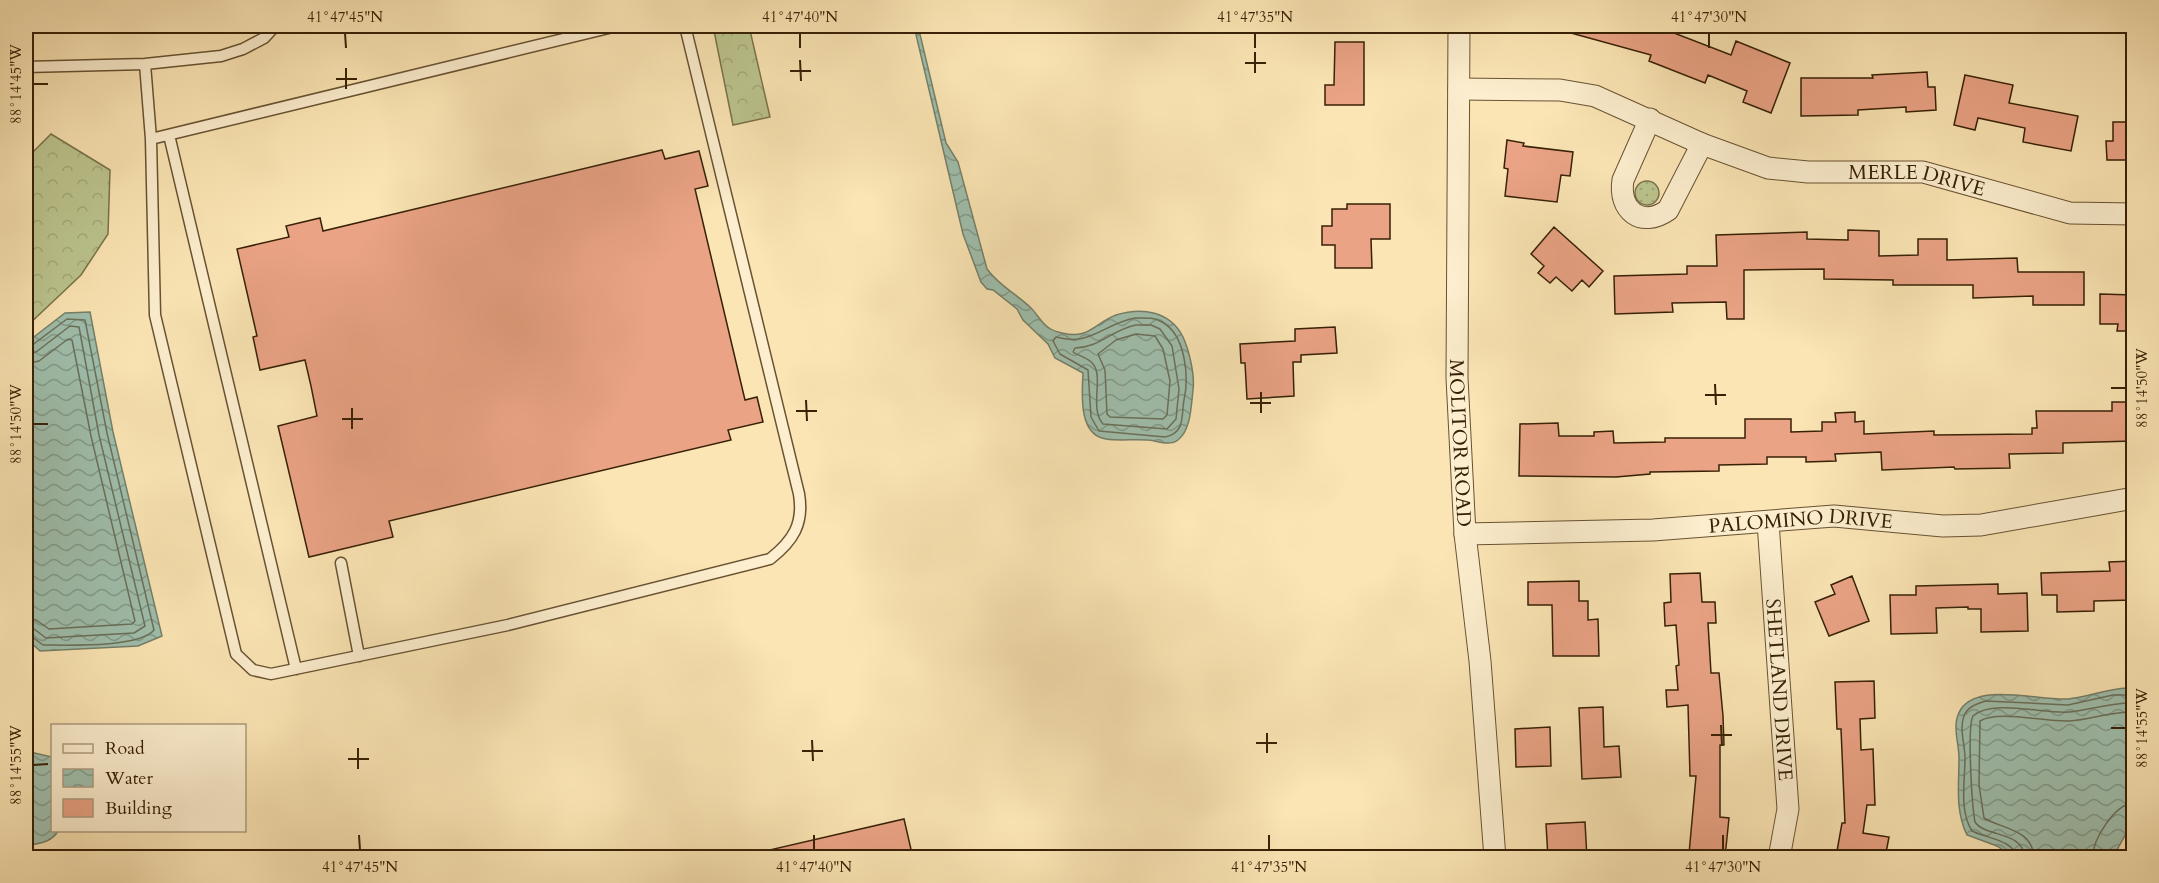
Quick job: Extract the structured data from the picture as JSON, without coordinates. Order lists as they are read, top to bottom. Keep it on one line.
{"streets":{"street":["MERLE DRIVE","MOLITOR ROAD","PALOMINO DRIVE","SHETLAND DRIVE"]},"crossings":[["MERLE DRIVE","MOLITOR ROAD"],["MOLITOR ROAD","PALOMINO DRIVE"],["PALOMINO DRIVE","SHETLAND DRIVE"]],"legend":["Road","Water","Building"],"coordinates":["41°47'45\"N","41°47'40\"N","41°47'35\"N","41°47'30\"N","88°14'45\"W","88°14'50\"W","88°14'55\"W"]}
